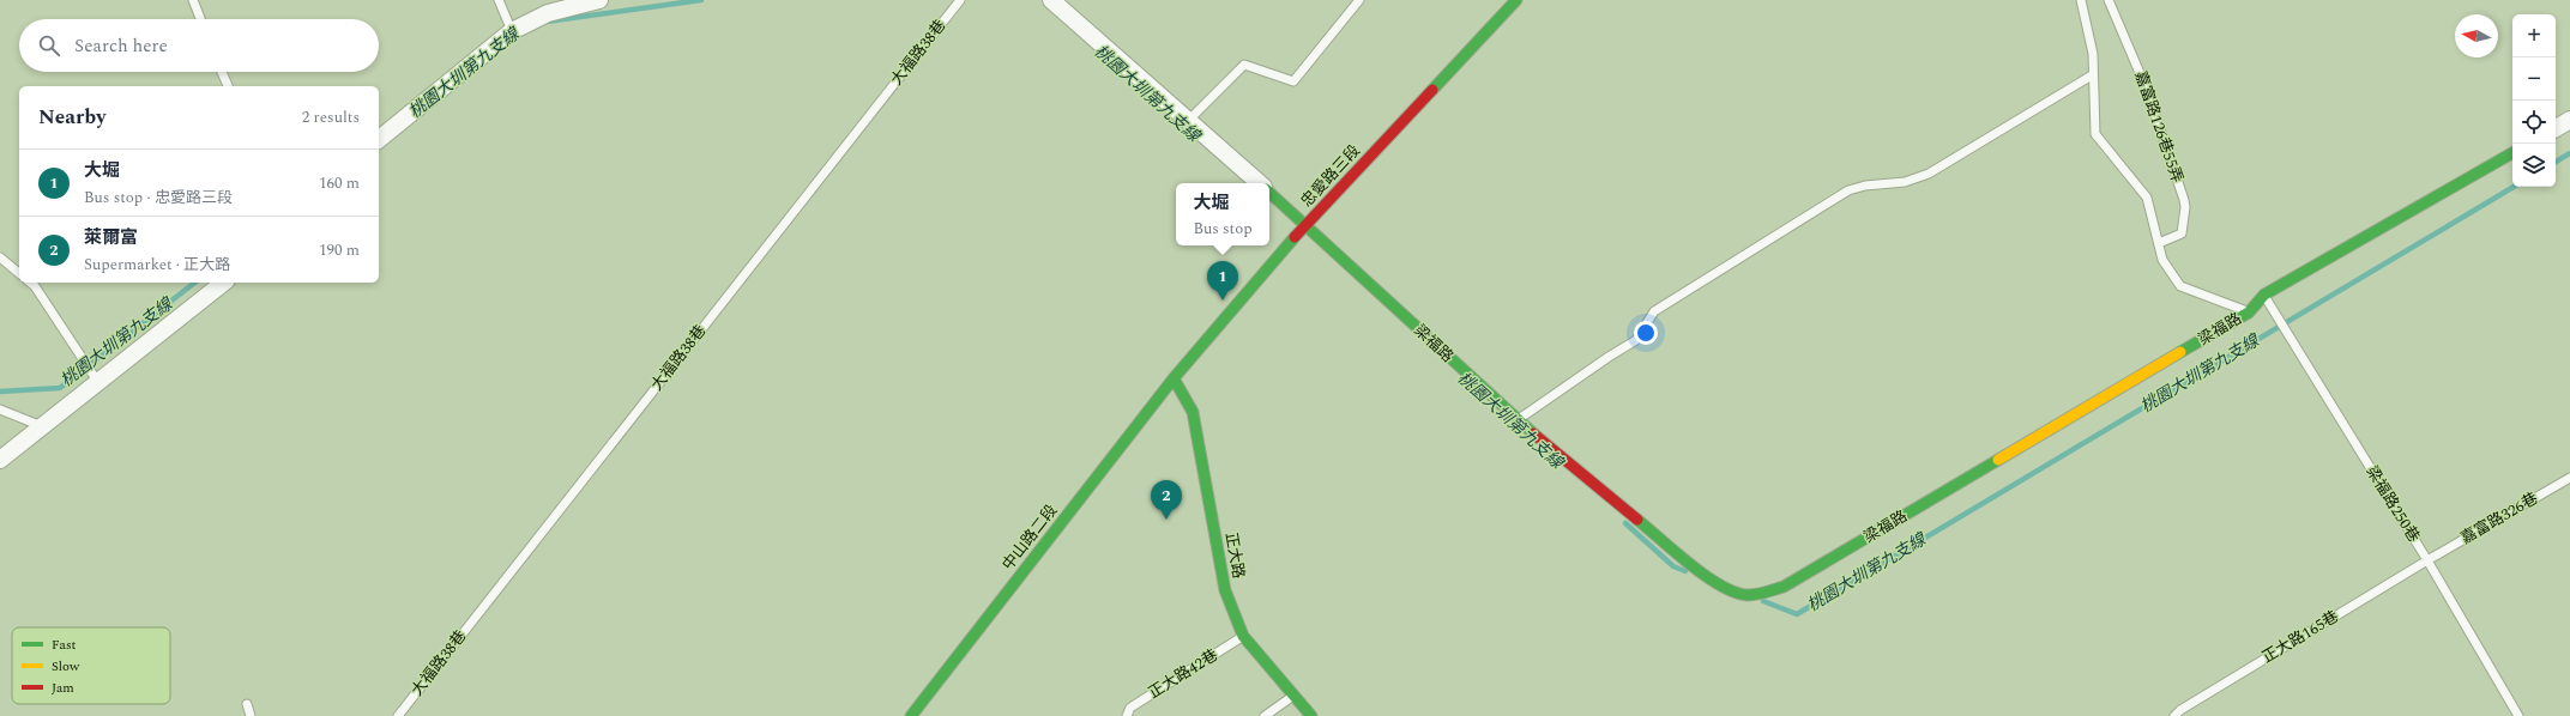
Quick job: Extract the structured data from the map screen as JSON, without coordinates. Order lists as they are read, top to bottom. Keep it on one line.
{"streets":{"street":["忠愛路三段","梁福路","中山路二段","正大路"],"lane":["大福路38巷","嘉富路126巷55弄","梁福路250巷","嘉富路326巷","正大路165巷","正大路42巷"]},"crossings":[["忠愛路三段","梁福路"],["忠愛路三段","中山路二段"],["忠愛路三段","正大路"],["梁福路","梁福路250巷"],["梁福路250巷","嘉富路326巷"],["梁福路250巷","正大路165巷"],["嘉富路326巷","正大路165巷"],["中山路二段","正大路"],["正大路","正大路42巷"]],"water":["桃園大圳第九支線"],"legend":["Fast","Slow","Jam"],"north":"left","page":{"map_buttons":["+","−"],"search":"Search here","heading":["Nearby","2 results"],"list":[{"mark":"1","name":"大堀","note":"Bus stop · 忠愛路三段","value":"160 m"},{"mark":"2","name":"萊爾富","note":"Supermarket · 正大路","value":"190 m"}],"popup":["大堀","Bus stop"],"pins":["1","2"]}}
